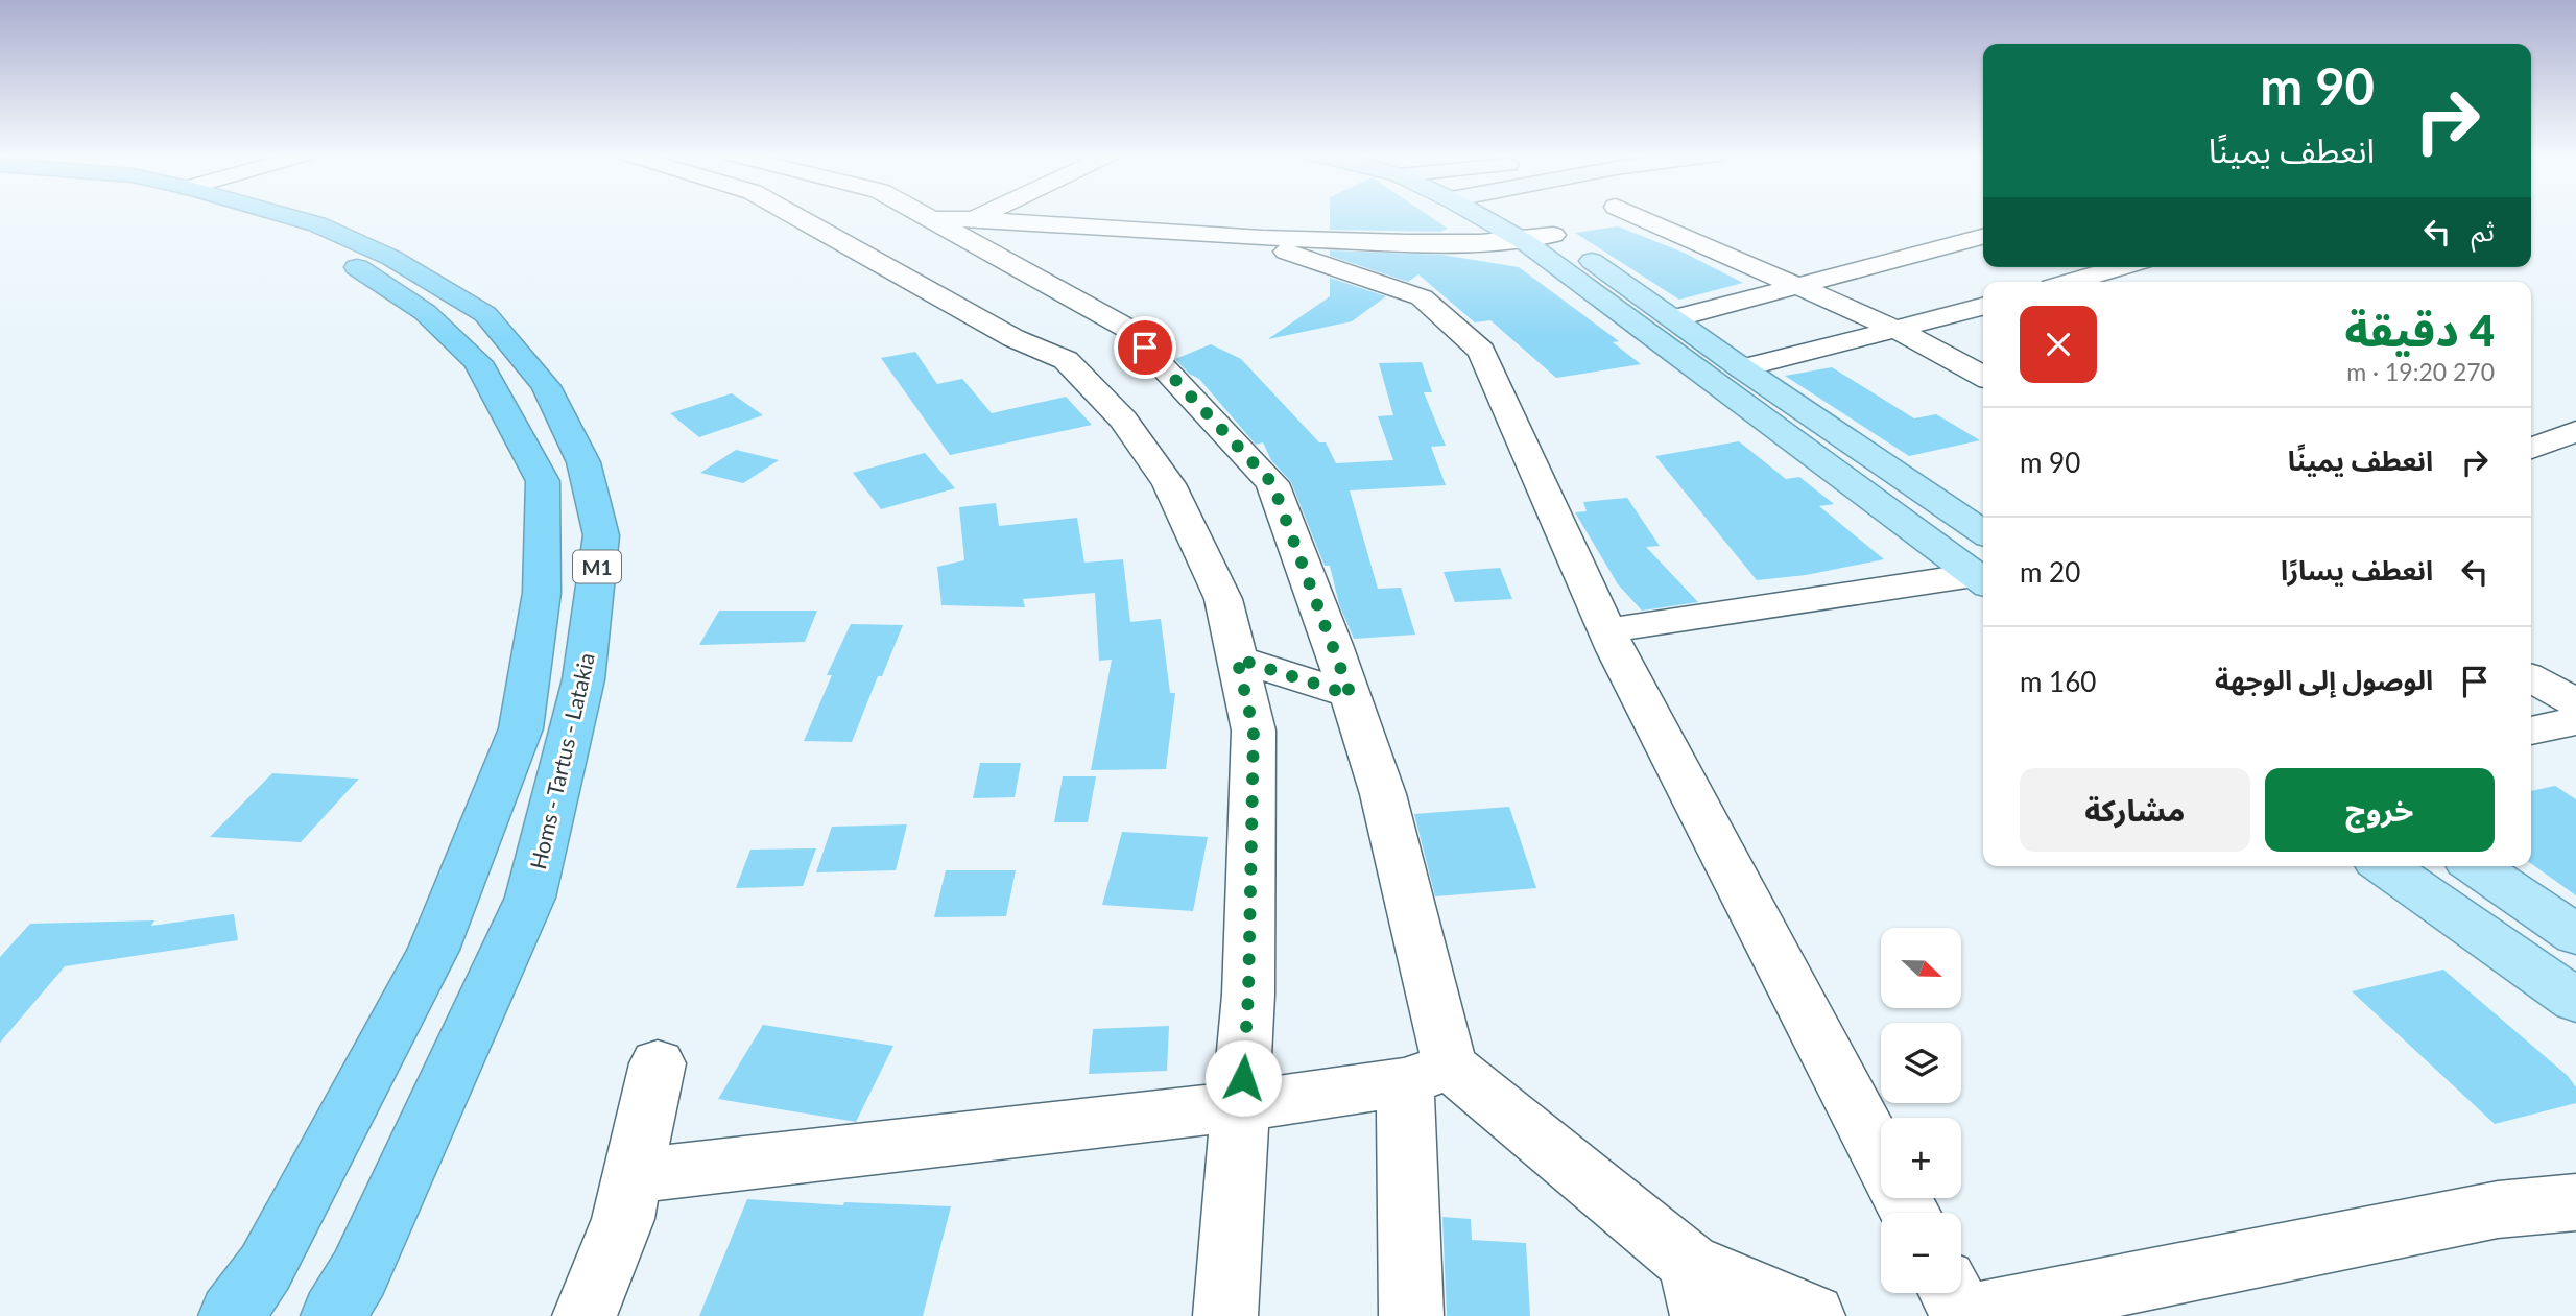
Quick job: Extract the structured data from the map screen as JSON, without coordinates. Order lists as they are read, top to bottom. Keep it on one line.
{"streets":{"highway":["M1","Homs - Tartus - Latakia"]},"north":"right","page":{"turn":["90 m","انعطف يمينًا"],"then":"ثم","heading":["4 دقيقة","270 m · 19:20"],"list":[{"name":"انعطف يمينًا","value":"90 m"},{"name":"انعطف يسارًا","value":"20 m"},{"name":"الوصول إلى الوجهة","value":"160 m"}],"buttons":["خروج","مشاركة"],"map_buttons":["+","−"]}}
